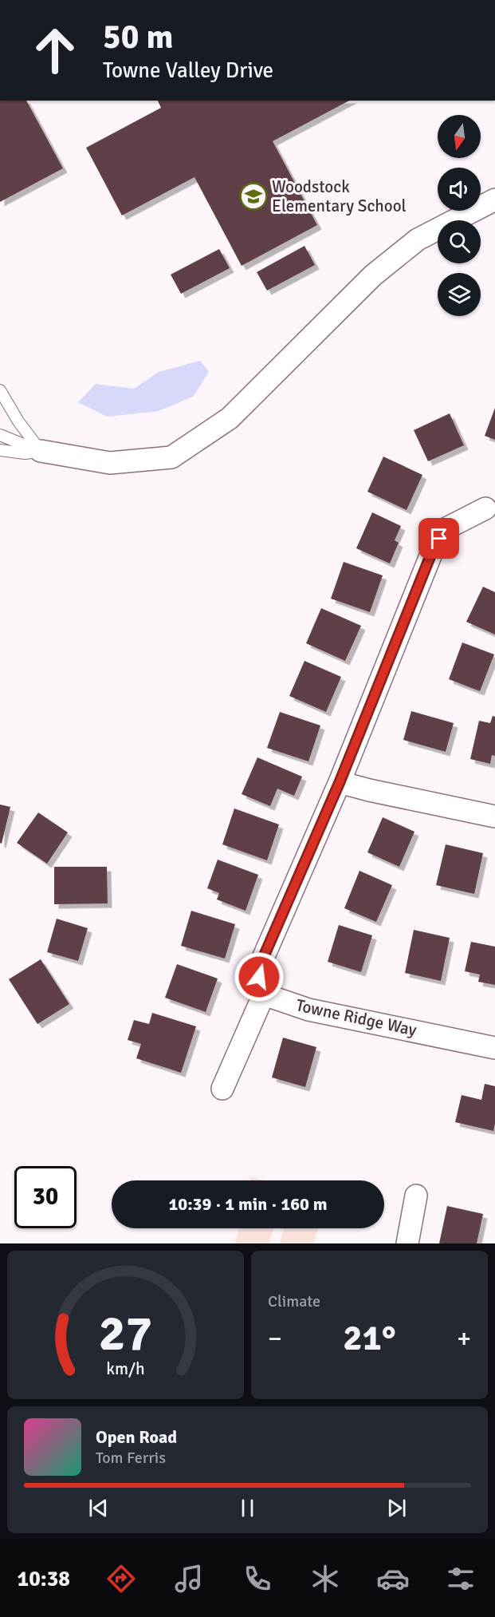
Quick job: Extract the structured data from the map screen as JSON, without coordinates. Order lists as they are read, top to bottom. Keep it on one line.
{"streets":{"street":["Towne Ridge Way"]},"places":{"school or university":["Woodstock Elementary School"]},"north":"bottom","page":{"turn":["50 m","Towne Valley Drive"],"limit":"30","trip":"10:39 · 1 min · 160 m","tile":"Climate","heat":["−","21°","+"],"song":["Open Road","Tom Ferris"],"tabs":"10:38","gauge":["27","km/h"]}}
